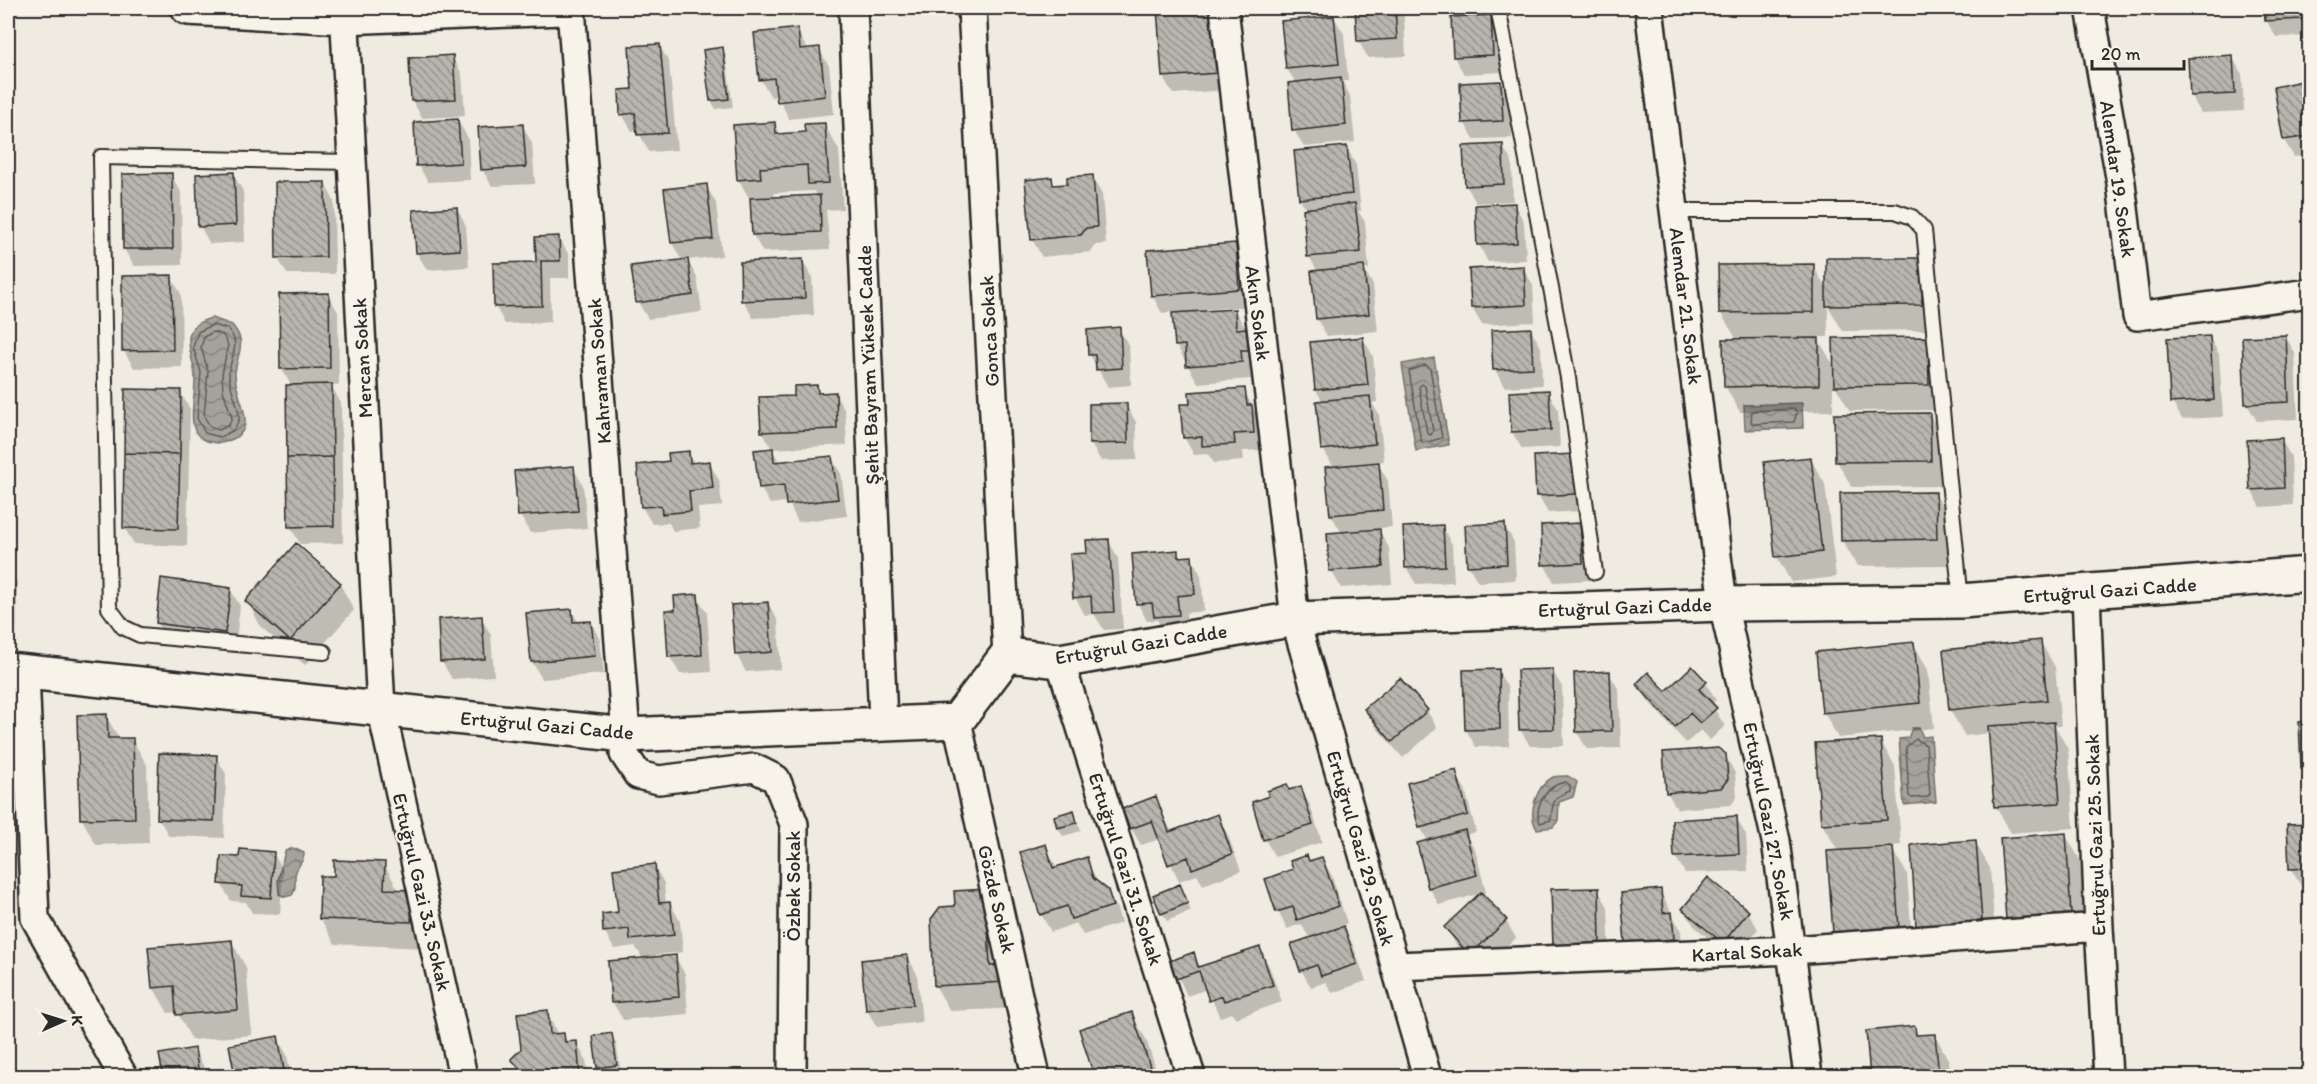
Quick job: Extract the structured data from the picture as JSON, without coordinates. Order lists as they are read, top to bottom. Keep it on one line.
{"streets":{"street":["Alemdar 19. Sokak","Alemdar 21. Sokak","Akın Sokak","Gonca Sokak","Mercan Sokak","Şehit Bayram Yüksek Cadde","Kahraman Sokak","Ertuğrul Gazi Cadde","Ertuğrul Gazi 27. Sokak","Ertuğrul Gazi 25. Sokak","Ertuğrul Gazi 29. Sokak","Ertuğrul Gazi 31. Sokak","Özbek Sokak","Ertuğrul Gazi 33. Sokak","Gözde Sokak","Kartal Sokak"]},"crossings":[["Alemdar 21. Sokak","Ertuğrul Gazi Cadde"],["Alemdar 21. Sokak","Ertuğrul Gazi 27. Sokak"],["Akın Sokak","Ertuğrul Gazi Cadde"],["Akın Sokak","Ertuğrul Gazi 29. Sokak"],["Gonca Sokak","Ertuğrul Gazi Cadde"],["Mercan Sokak","Ertuğrul Gazi Cadde"],["Mercan Sokak","Ertuğrul Gazi 33. Sokak"],["Şehit Bayram Yüksek Cadde","Ertuğrul Gazi Cadde"],["Kahraman Sokak","Ertuğrul Gazi Cadde"],["Kahraman Sokak","Özbek Sokak"],["Ertuğrul Gazi Cadde","Ertuğrul Gazi 27. Sokak"],["Ertuğrul Gazi Cadde","Ertuğrul Gazi 25. Sokak"],["Ertuğrul Gazi Cadde","Ertuğrul Gazi 29. Sokak"],["Ertuğrul Gazi Cadde","Ertuğrul Gazi 31. Sokak"],["Ertuğrul Gazi Cadde","Özbek Sokak"],["Ertuğrul Gazi Cadde","Ertuğrul Gazi 33. Sokak"],["Ertuğrul Gazi Cadde","Gözde Sokak"],["Ertuğrul Gazi 27. Sokak","Kartal Sokak"],["Ertuğrul Gazi 25. Sokak","Kartal Sokak"],["Ertuğrul Gazi 29. Sokak","Kartal Sokak"]],"scale_bar":"20 m","north":"right"}
